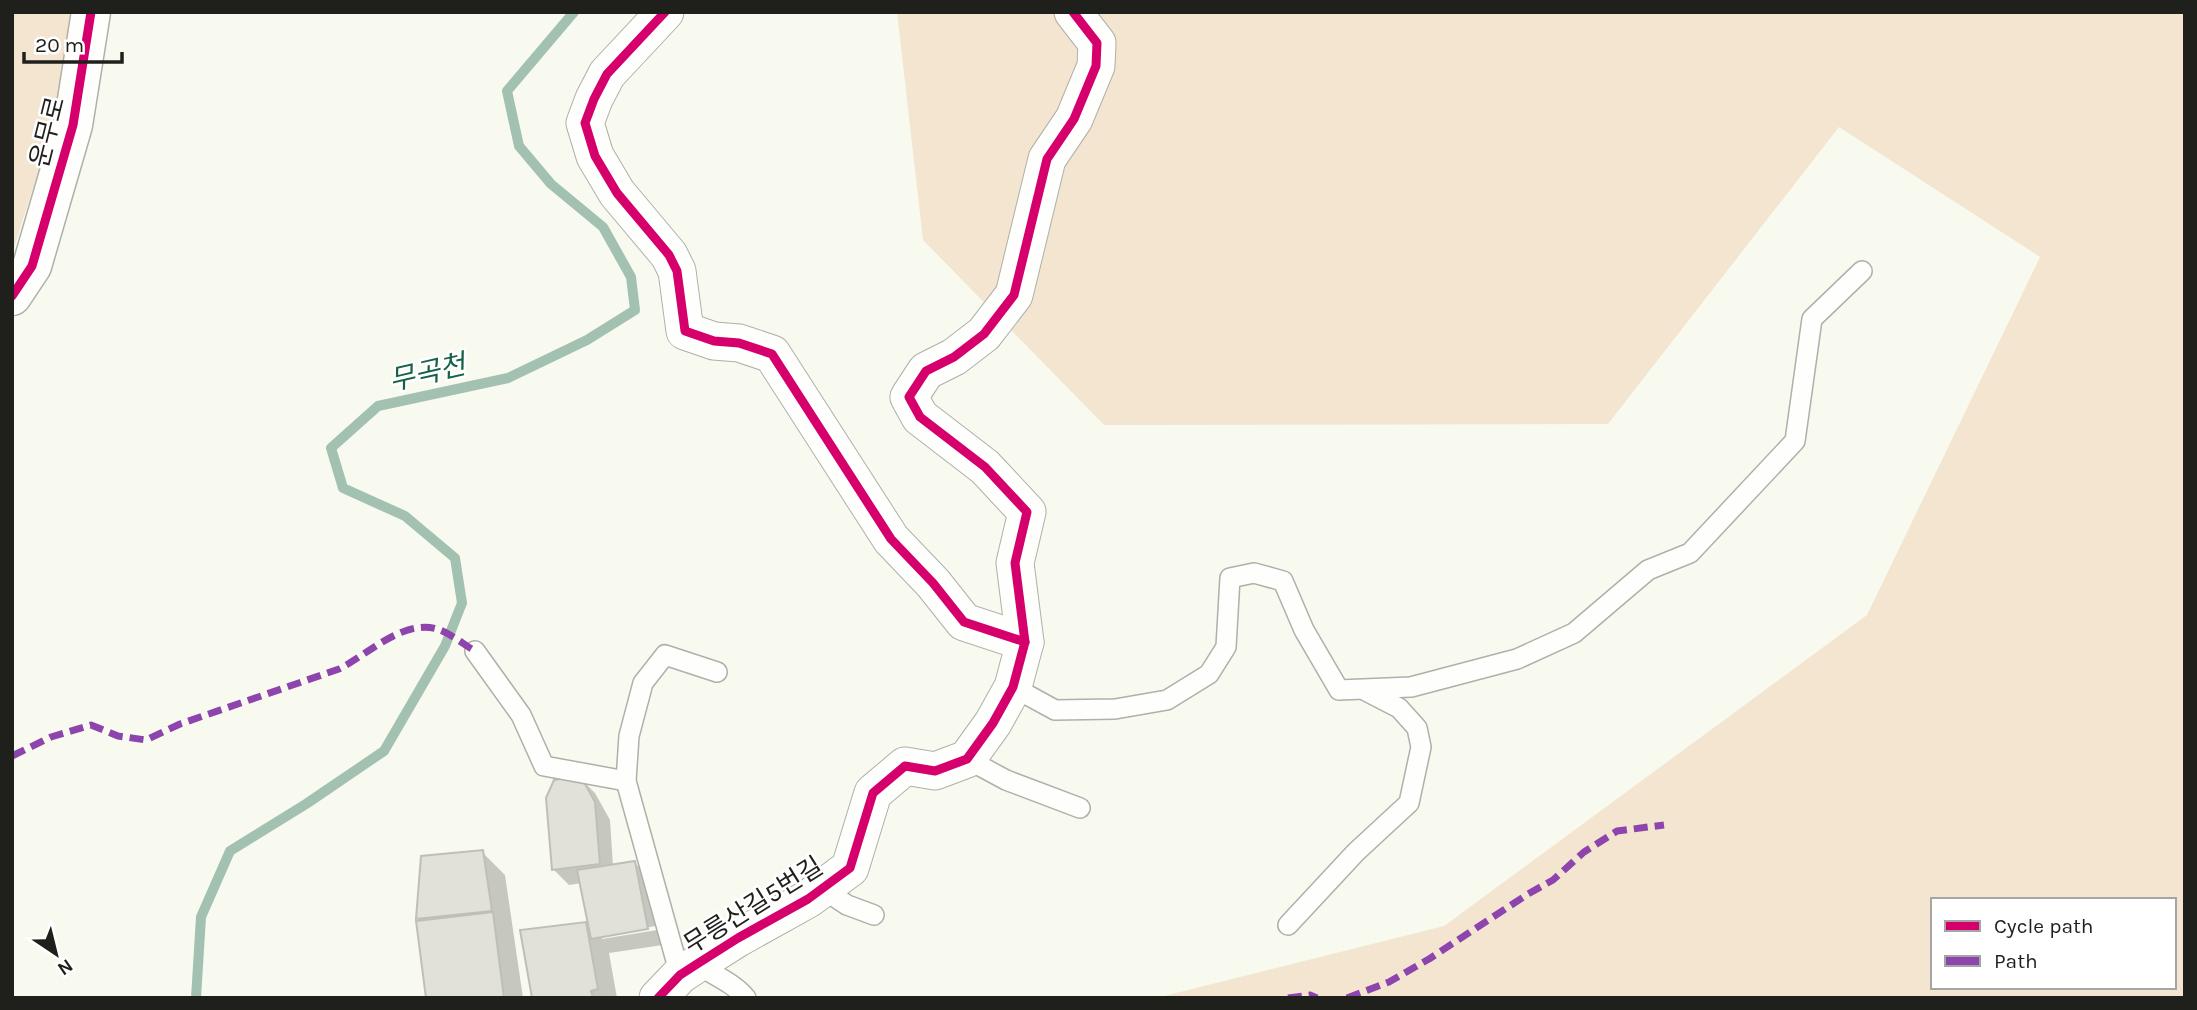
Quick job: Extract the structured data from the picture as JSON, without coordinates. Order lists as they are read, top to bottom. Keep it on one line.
{"streets":{"street":["운무로","무릉산길5번길"]},"water":["무곡천"],"legend":["Cycle path","Path"],"scale_bar":"20 m","north":"bottom right"}
